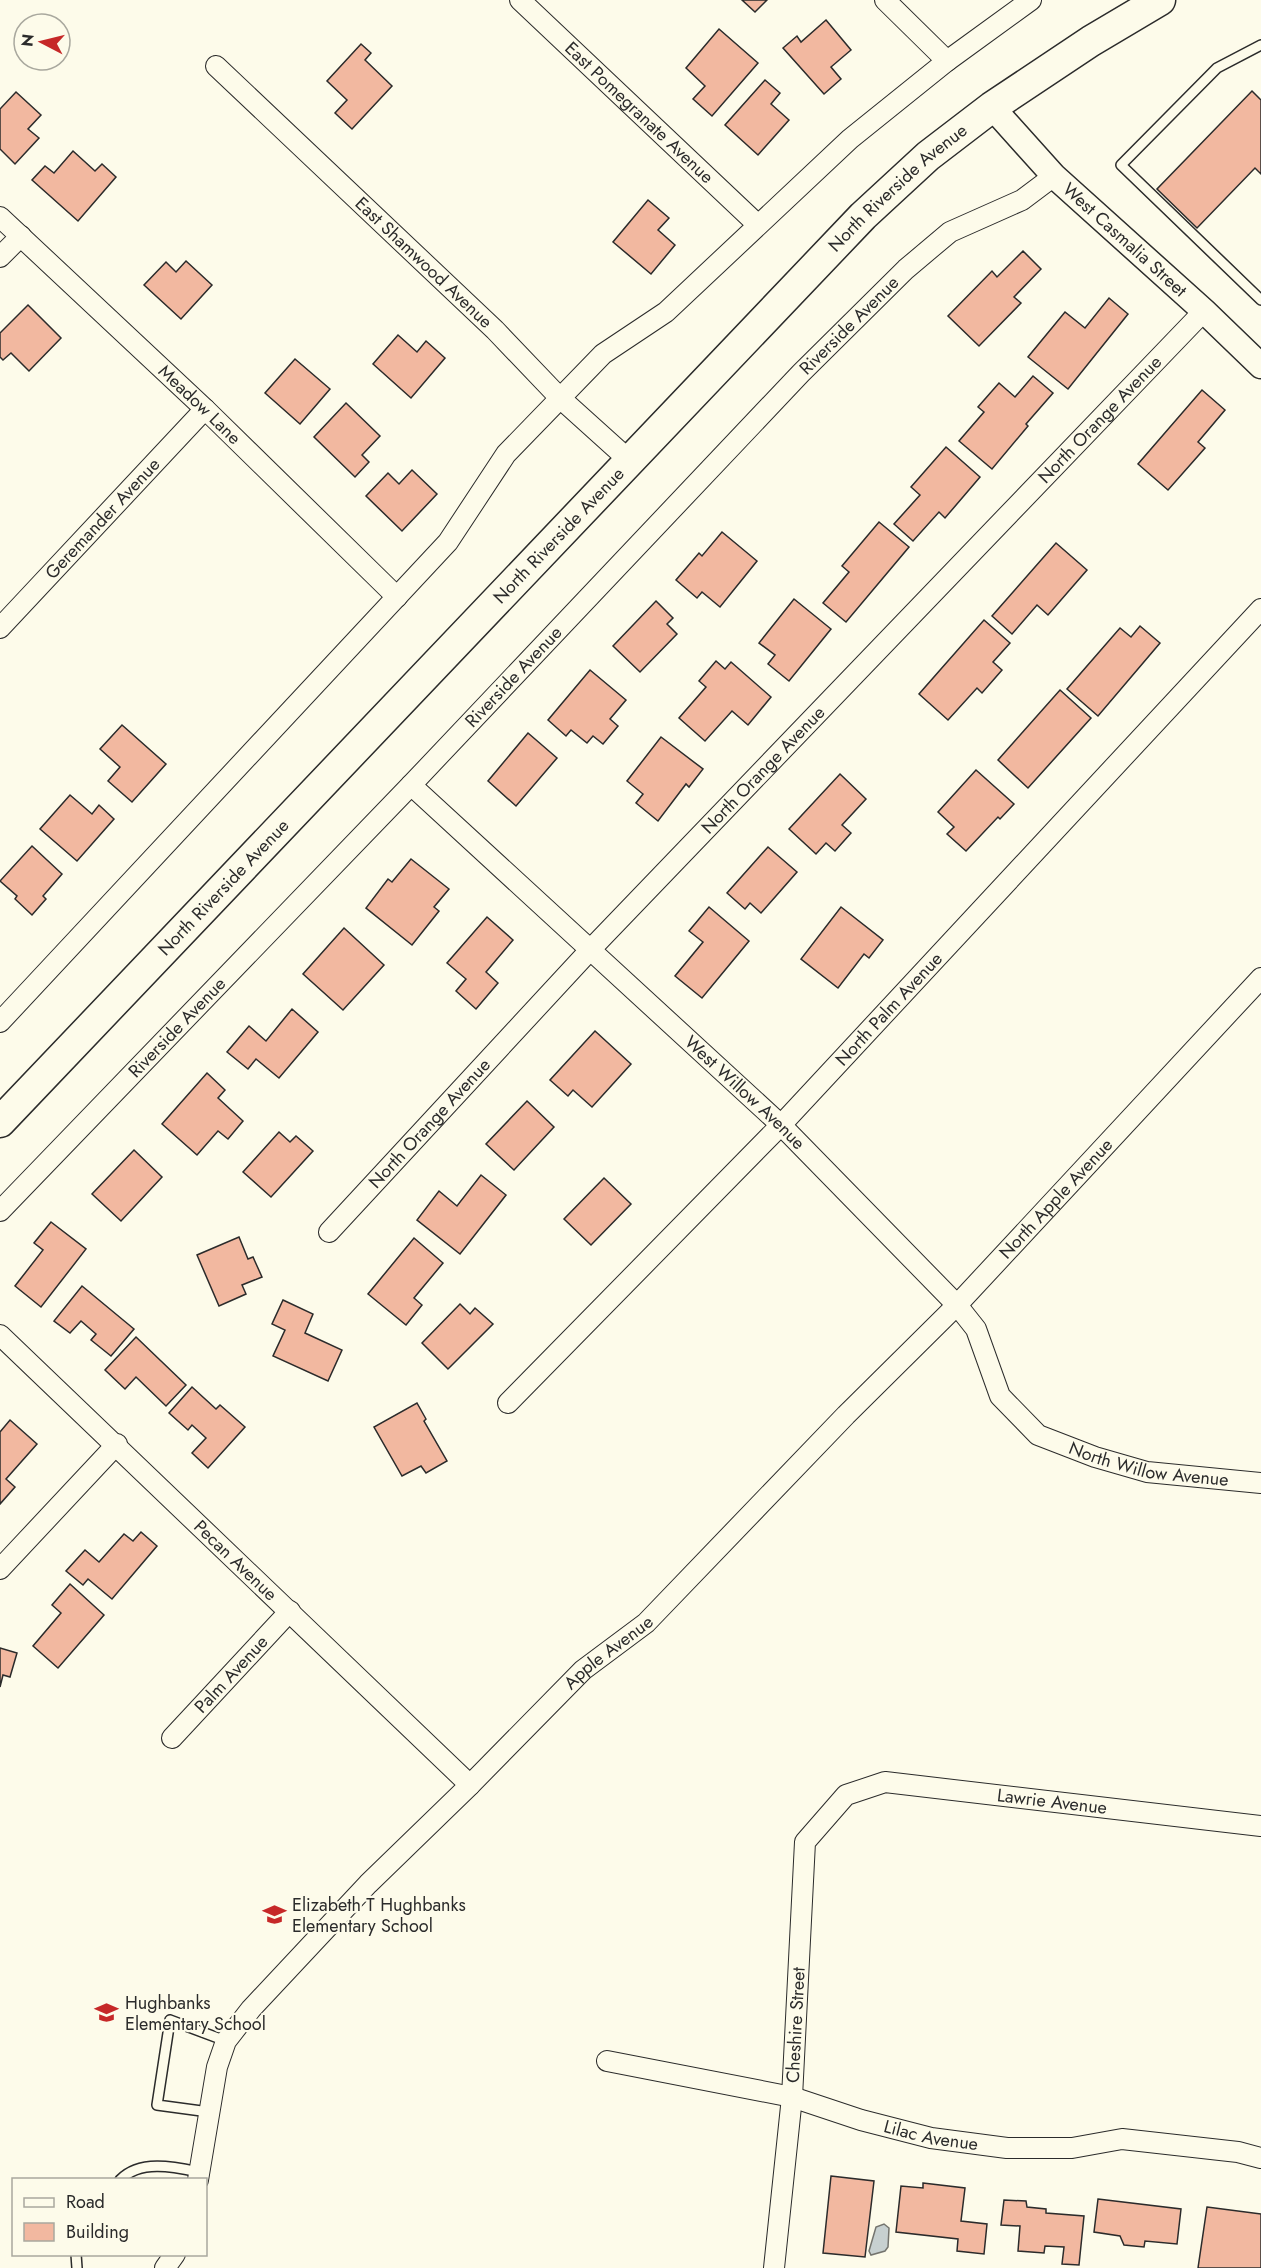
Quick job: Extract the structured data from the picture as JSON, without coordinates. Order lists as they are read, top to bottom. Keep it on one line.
{"streets":{"main road":["North Riverside Avenue"],"street":["East Pomegranate Avenue","West Casmalia Street","East Shamwood Avenue","Riverside Avenue","Meadow Lane","North Orange Avenue","Geremander Avenue","North Palm Avenue","West Willow Avenue","North Apple Avenue","North Willow Avenue","Pecan Avenue","Apple Avenue","Palm Avenue","Lawrie Avenue","Cheshire Street","Lilac Avenue"]},"crossings":[["North Riverside Avenue","West Casmalia Street"],["North Riverside Avenue","East Shamwood Avenue"],["West Casmalia Street","Riverside Avenue"],["West Casmalia Street","North Orange Avenue"],["Riverside Avenue","West Willow Avenue"],["Meadow Lane","Geremander Avenue"],["North Orange Avenue","West Willow Avenue"],["North Palm Avenue","West Willow Avenue"],["West Willow Avenue","North Apple Avenue"],["West Willow Avenue","North Willow Avenue"],["North Apple Avenue","Apple Avenue"],["Pecan Avenue","Apple Avenue"],["Pecan Avenue","Palm Avenue"],["Lawrie Avenue","Cheshire Street"],["Cheshire Street","Lilac Avenue"]],"places":{"school or university":["Elizabeth T Hughbanks Elementary School","Hughbanks Elementary School"]},"legend":["Road","Building"],"north":"left"}
